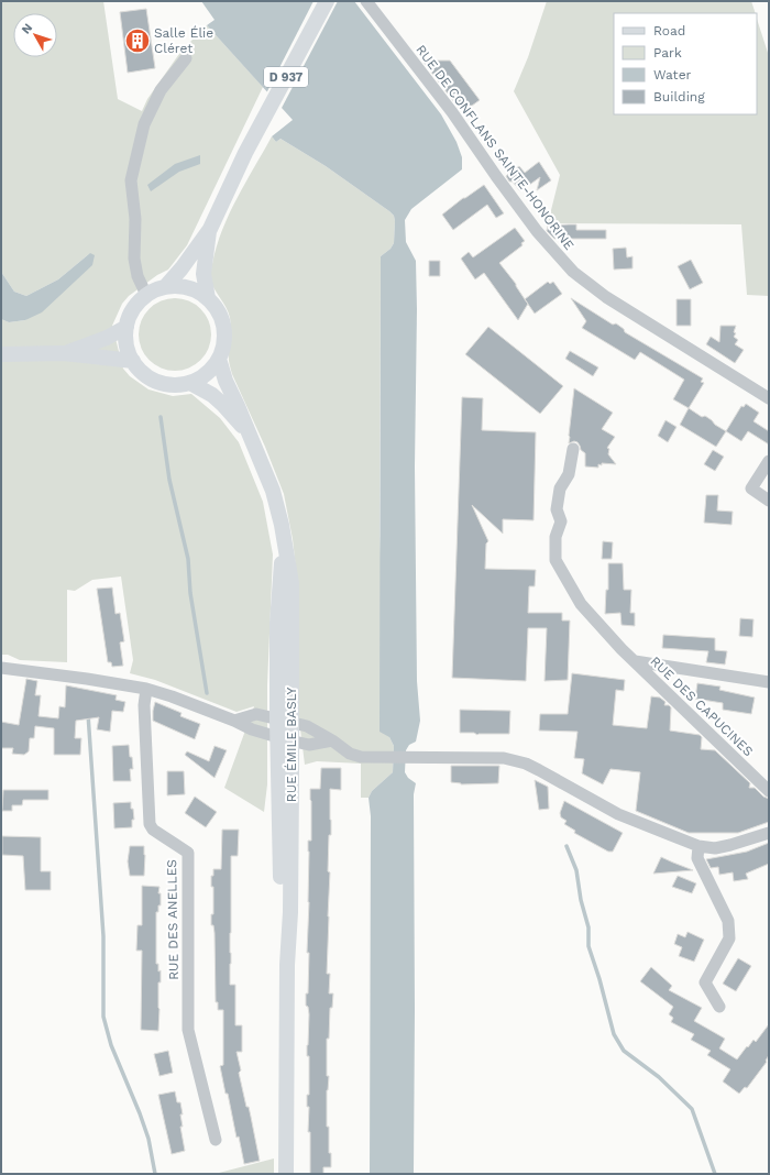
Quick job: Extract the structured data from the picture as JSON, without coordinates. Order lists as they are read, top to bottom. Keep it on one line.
{"streets":{"main road":["D 937","RUE ÉMILE BASLY"],"street":["RUE DE CONFLANS SAINTE-HONORINE","RUE DES CAPUCINES","RUE DES ANELLES"]},"places":{"building":["Salle Élie Cléret"]},"legend":["Road","Park","Water","Building"],"north":"top left"}
